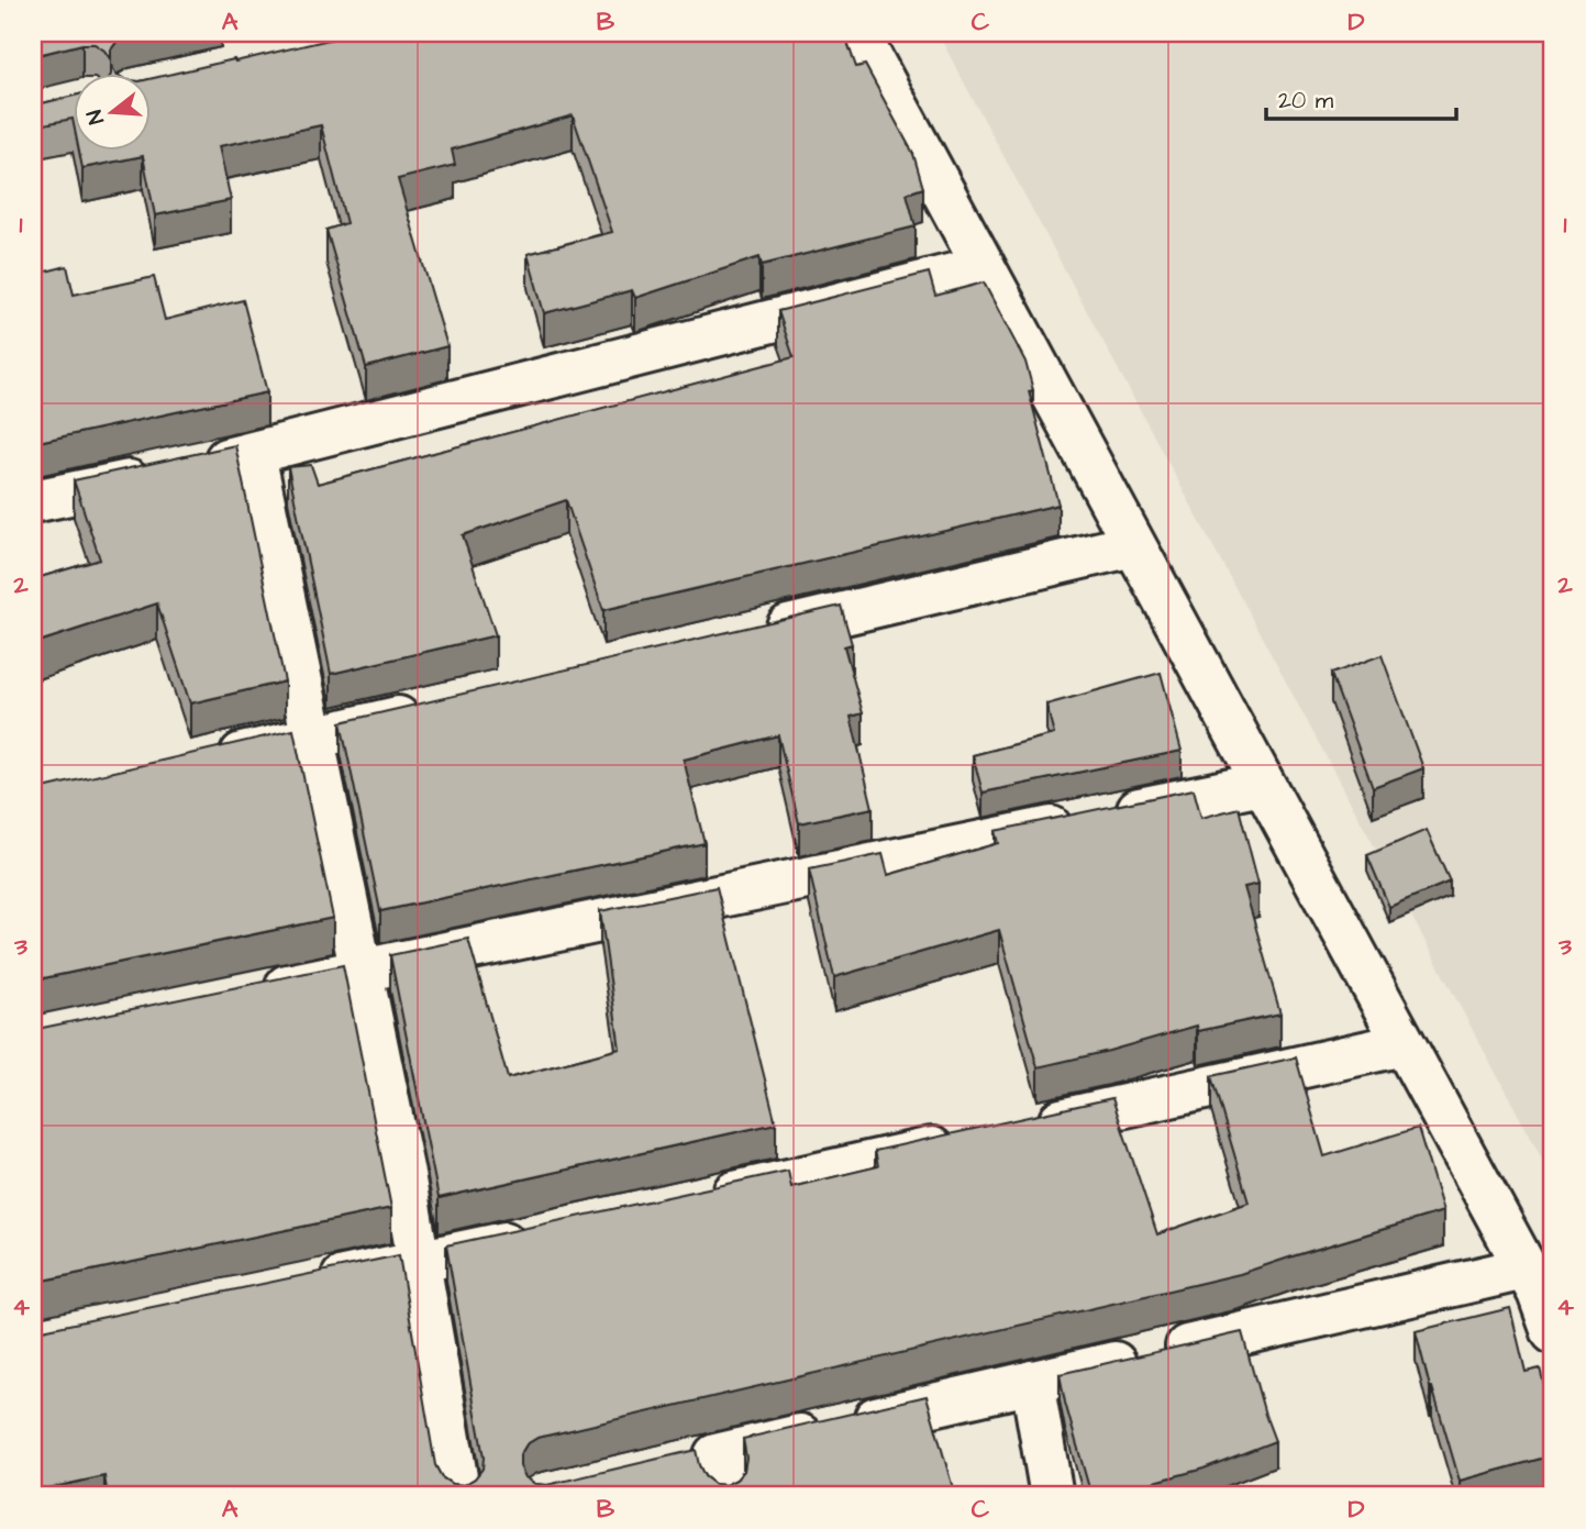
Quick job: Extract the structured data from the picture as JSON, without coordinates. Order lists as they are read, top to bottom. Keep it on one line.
{"scale_bar":"20 m","north":"left","grid":{"columns":["A","B","C","D"],"rows":["1","2","3","4"]}}
